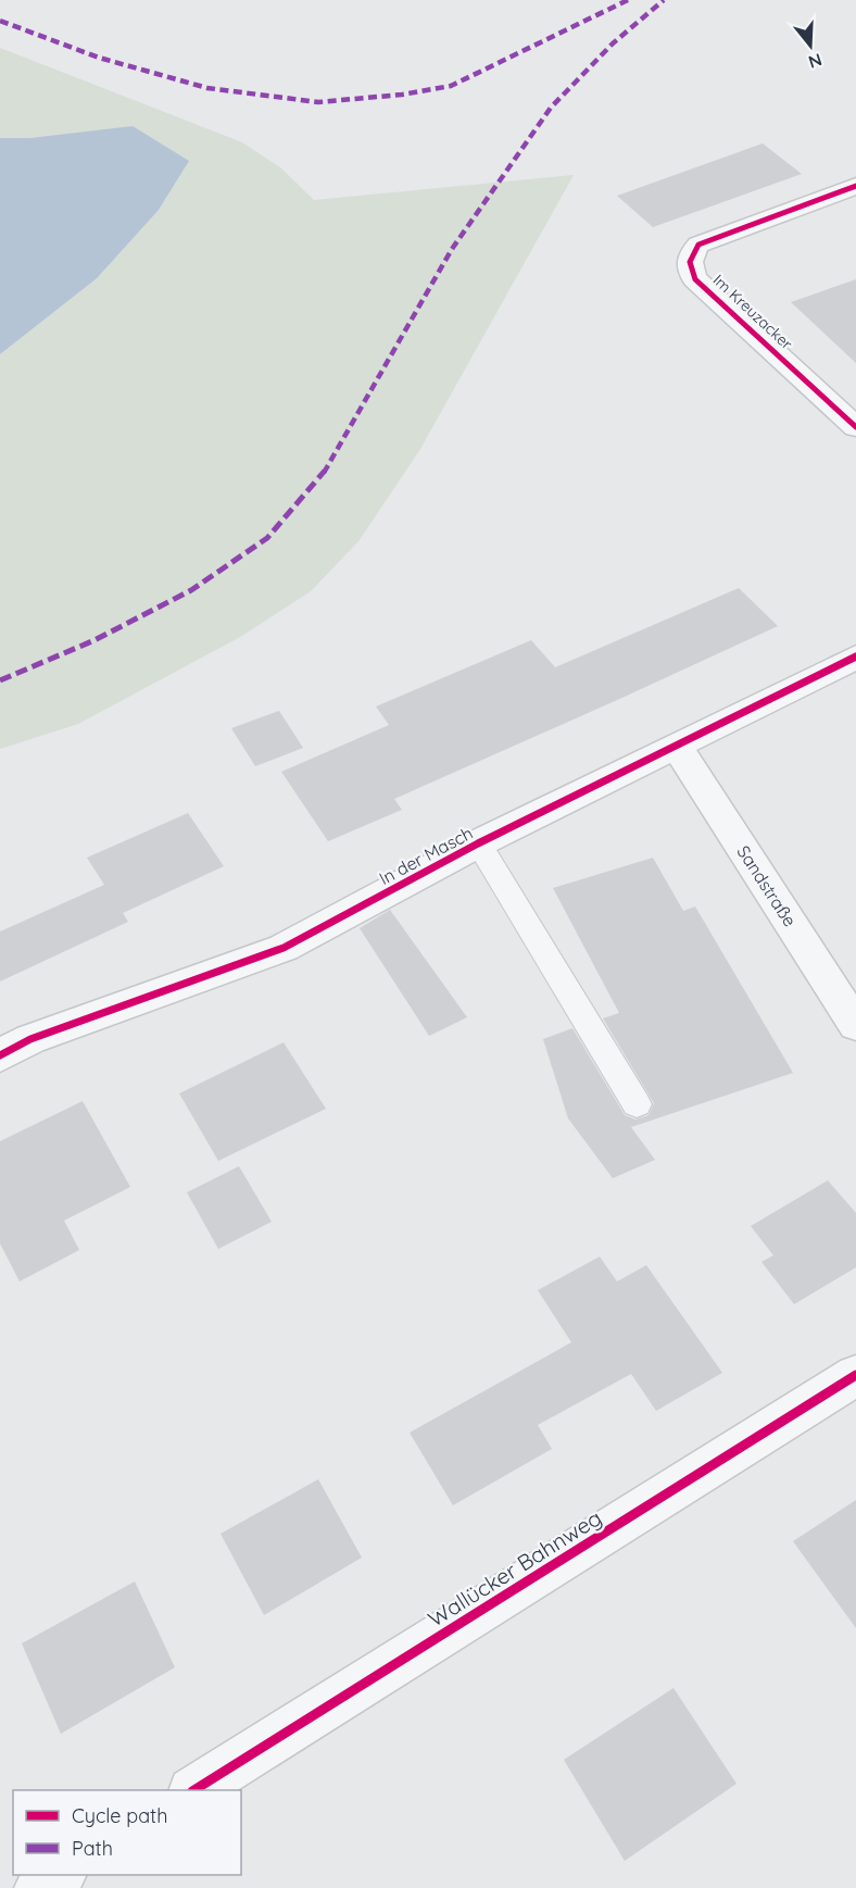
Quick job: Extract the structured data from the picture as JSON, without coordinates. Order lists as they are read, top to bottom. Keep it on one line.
{"streets":{"street":["Im Kreuzacker","In der Masch","Sandstraße","Wallücker Bahnweg"]},"crossings":[["In der Masch","Sandstraße"]],"legend":["Cycle path","Path"],"north":"bottom"}
